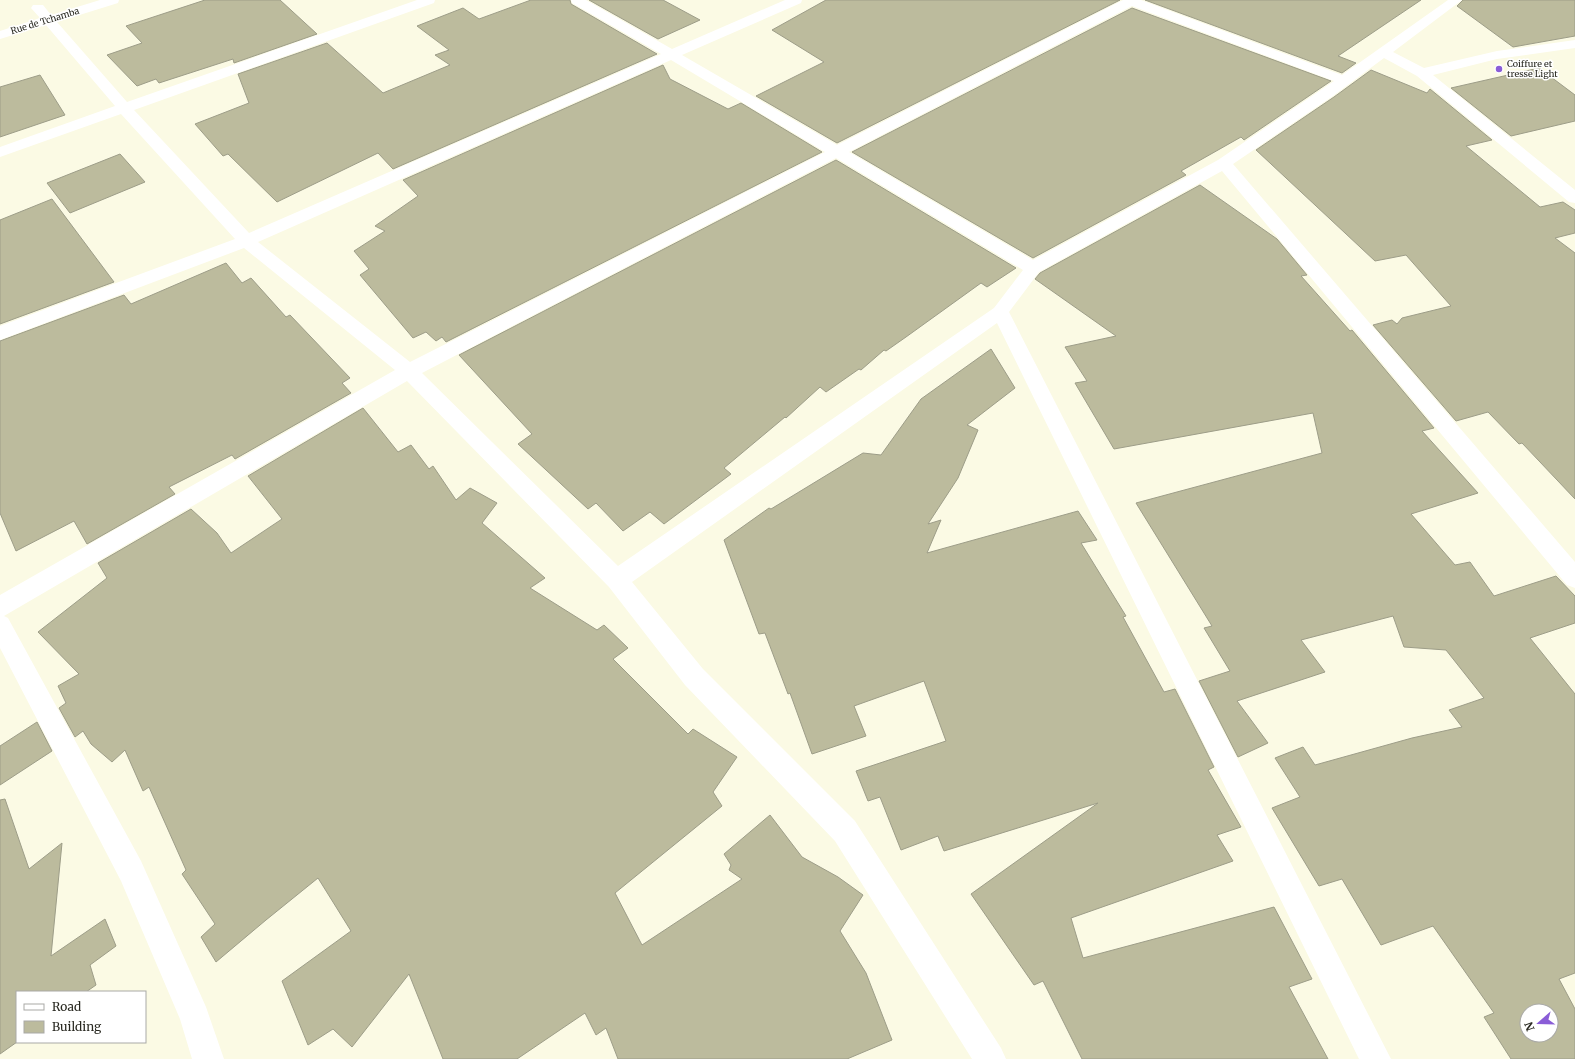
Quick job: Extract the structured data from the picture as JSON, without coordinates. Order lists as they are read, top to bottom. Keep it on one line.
{"streets":{"street":["Rue de Tchamba"]},"places":["Coiffure et tresse Light"],"legend":["Road","Building"],"north":"left"}
